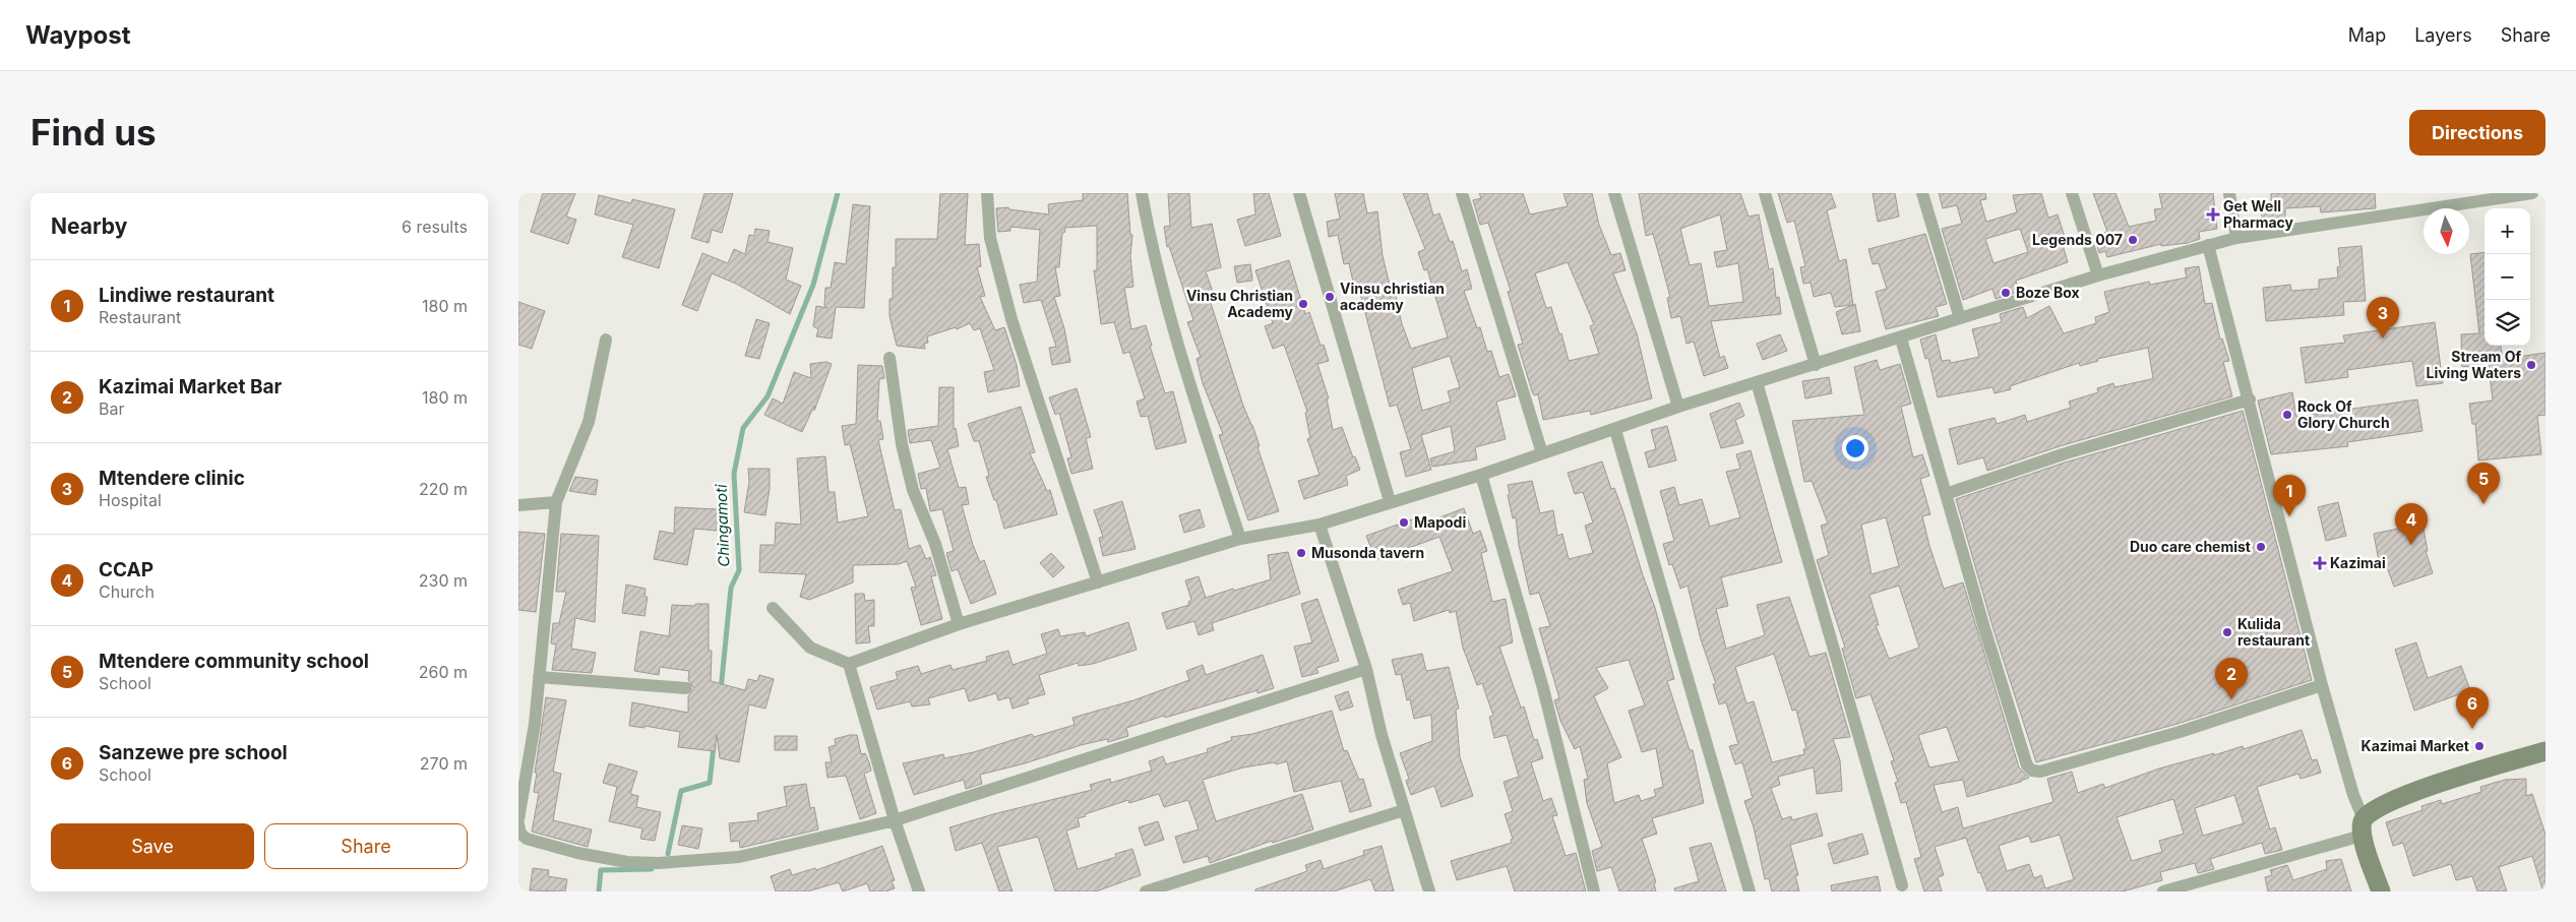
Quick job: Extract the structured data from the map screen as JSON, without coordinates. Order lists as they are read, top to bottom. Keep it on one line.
{"water":["Chingamoti"],"places":{"health":["Get Well Pharmacy","Kazimai"],"other":["Legends 007","Boze Box","Vinsu christian academy","Vinsu Christian Academy","Stream Of Living Waters","Rock Of Glory Church","Mapodi","Duo care chemist","Musonda tavern","Kulida restaurant","Kazimai Market"]},"north":"bottom","page":{"header":"Waypost","nav":["Map","Layers","Share"],"buttons":["Directions",["Save","Share"]],"title":"Find us","heading":["Nearby","6 results"],"map_buttons":["+","−"],"list":[{"mark":"1","name":"Lindiwe restaurant","note":"Restaurant","value":"180 m"},{"mark":"2","name":"Kazimai Market Bar","note":"Bar","value":"180 m"},{"mark":"3","name":"Mtendere clinic","note":"Hospital","value":"220 m"},{"mark":"4","name":"CCAP","note":"Church","value":"230 m"},{"mark":"5","name":"Mtendere community school","note":"School","value":"260 m"},{"mark":"6","name":"Sanzewe pre school","note":"School","value":"270 m"}],"pins":["3","5","1","4","2","6"]}}
